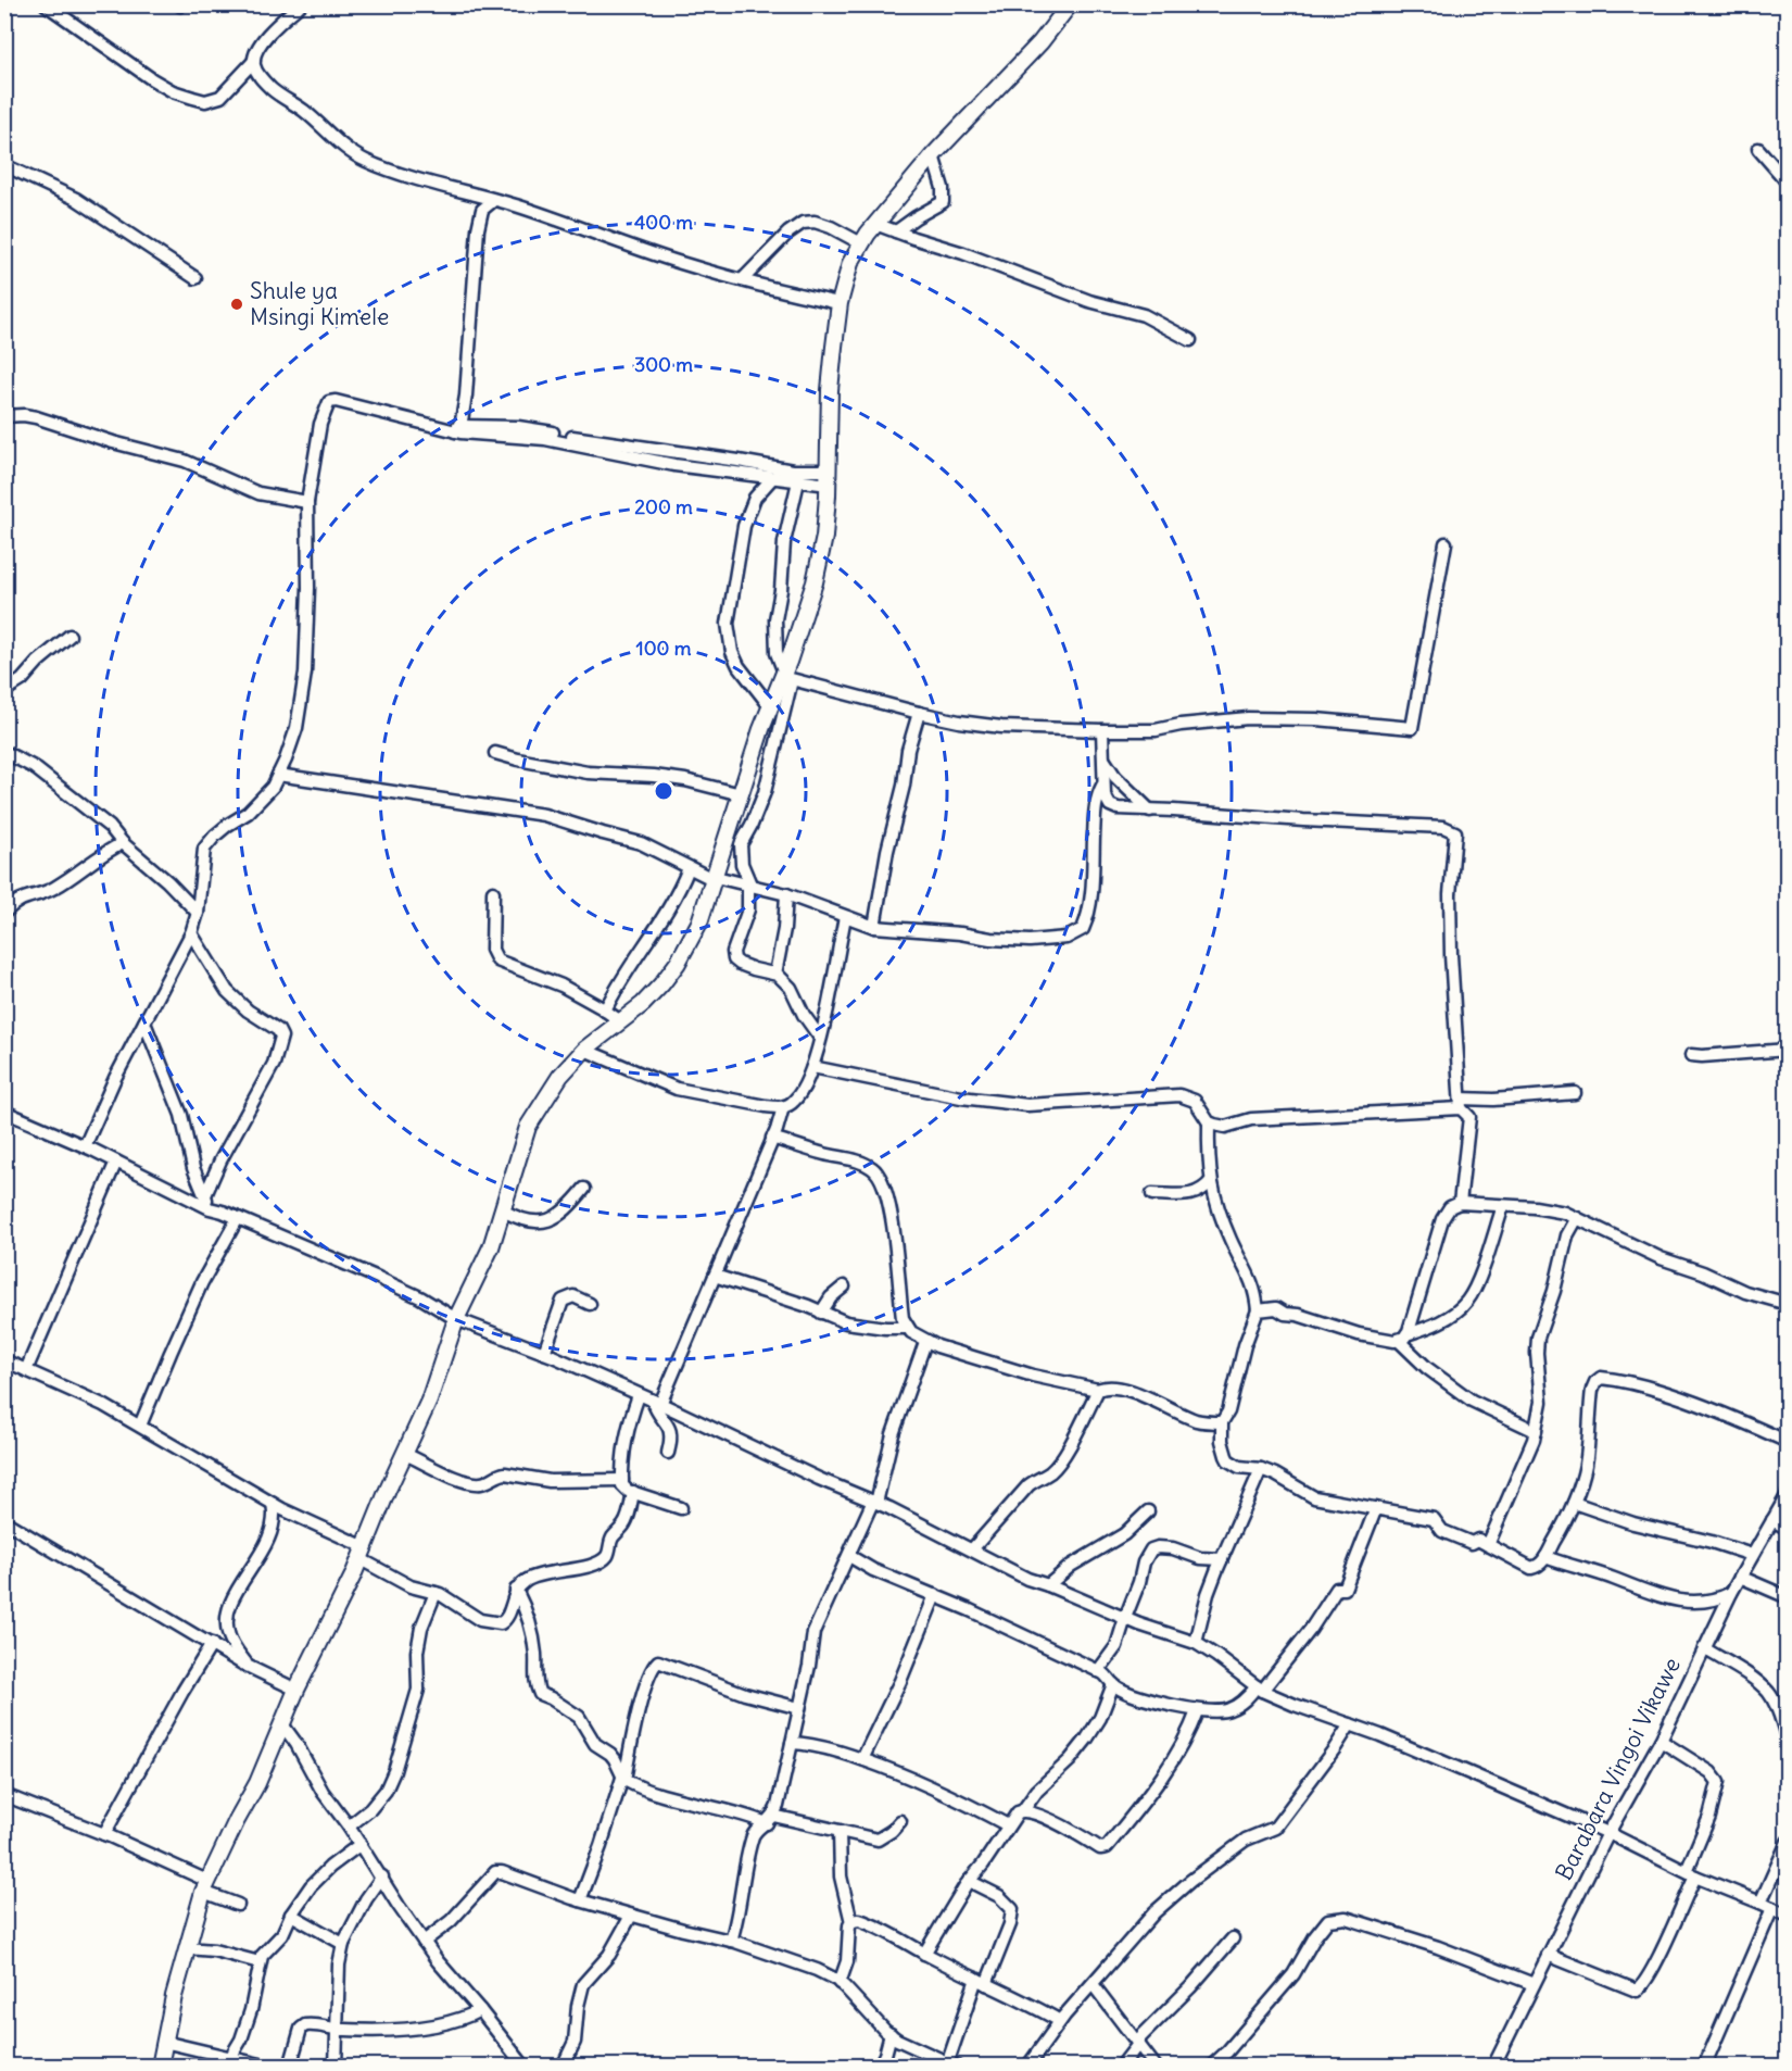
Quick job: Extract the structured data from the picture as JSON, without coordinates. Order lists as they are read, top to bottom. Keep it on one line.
{"streets":{"street":["Barabara Vingoi Vikawe"]},"places":["Shule ya Msingi Kimele"],"rings":["400 m","300 m","200 m","100 m"]}
